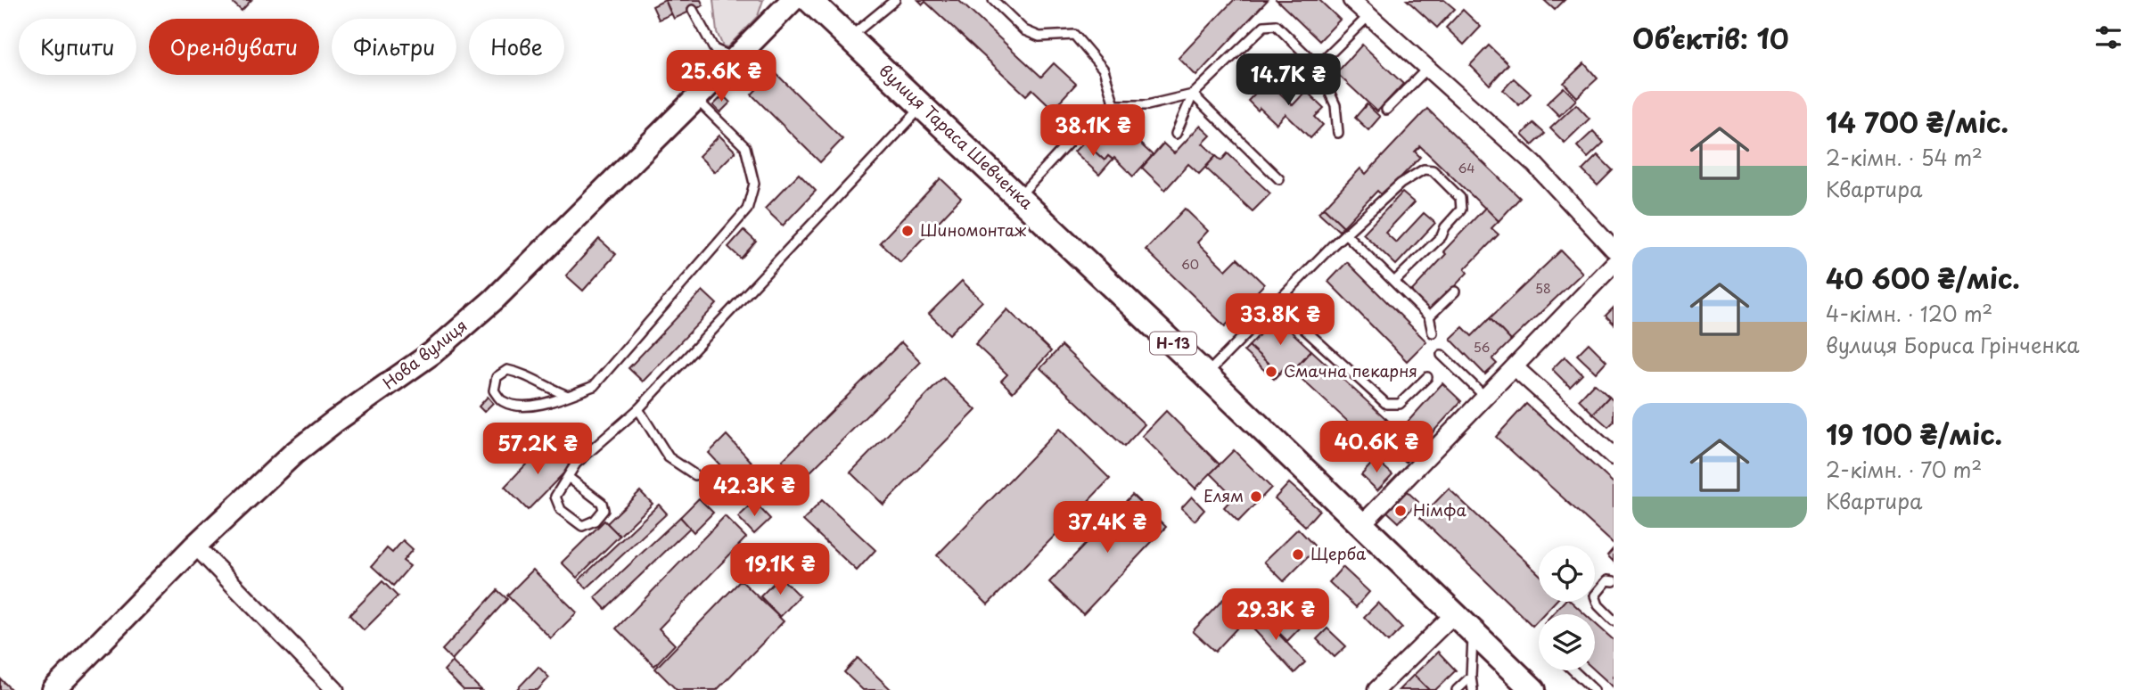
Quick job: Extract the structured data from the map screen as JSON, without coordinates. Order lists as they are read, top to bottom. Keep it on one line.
{"streets":{"main road":["вулиця Тараса Шевченка","Н-13"],"street":["Нова вулиця"]},"places":["Шиномонтаж","Смачна пекарня","Елям","Німфа","Щерба"],"house_numbers":["64","60","58","56"],"page":{"heading":"Об’єктів: 10","chip":["Купити","Орендувати","Фільтри","Нове"],"price":["25.6K ₴","14.7K ₴","38.1K ₴","33.8K ₴","40.6K ₴","57.2K ₴","42.3K ₴","37.4K ₴","19.1K ₴","29.3K ₴"],"list":[{"name":"14 700 ₴/міс.","note":"2-кімн. · 54 m² · Квартира"},{"name":"40 600 ₴/міс.","note":"4-кімн. · 120 m² · вулиця Бориса Грінченка"},{"name":"19 100 ₴/міс.","note":"2-кімн. · 70 m² · Квартира"}]}}
